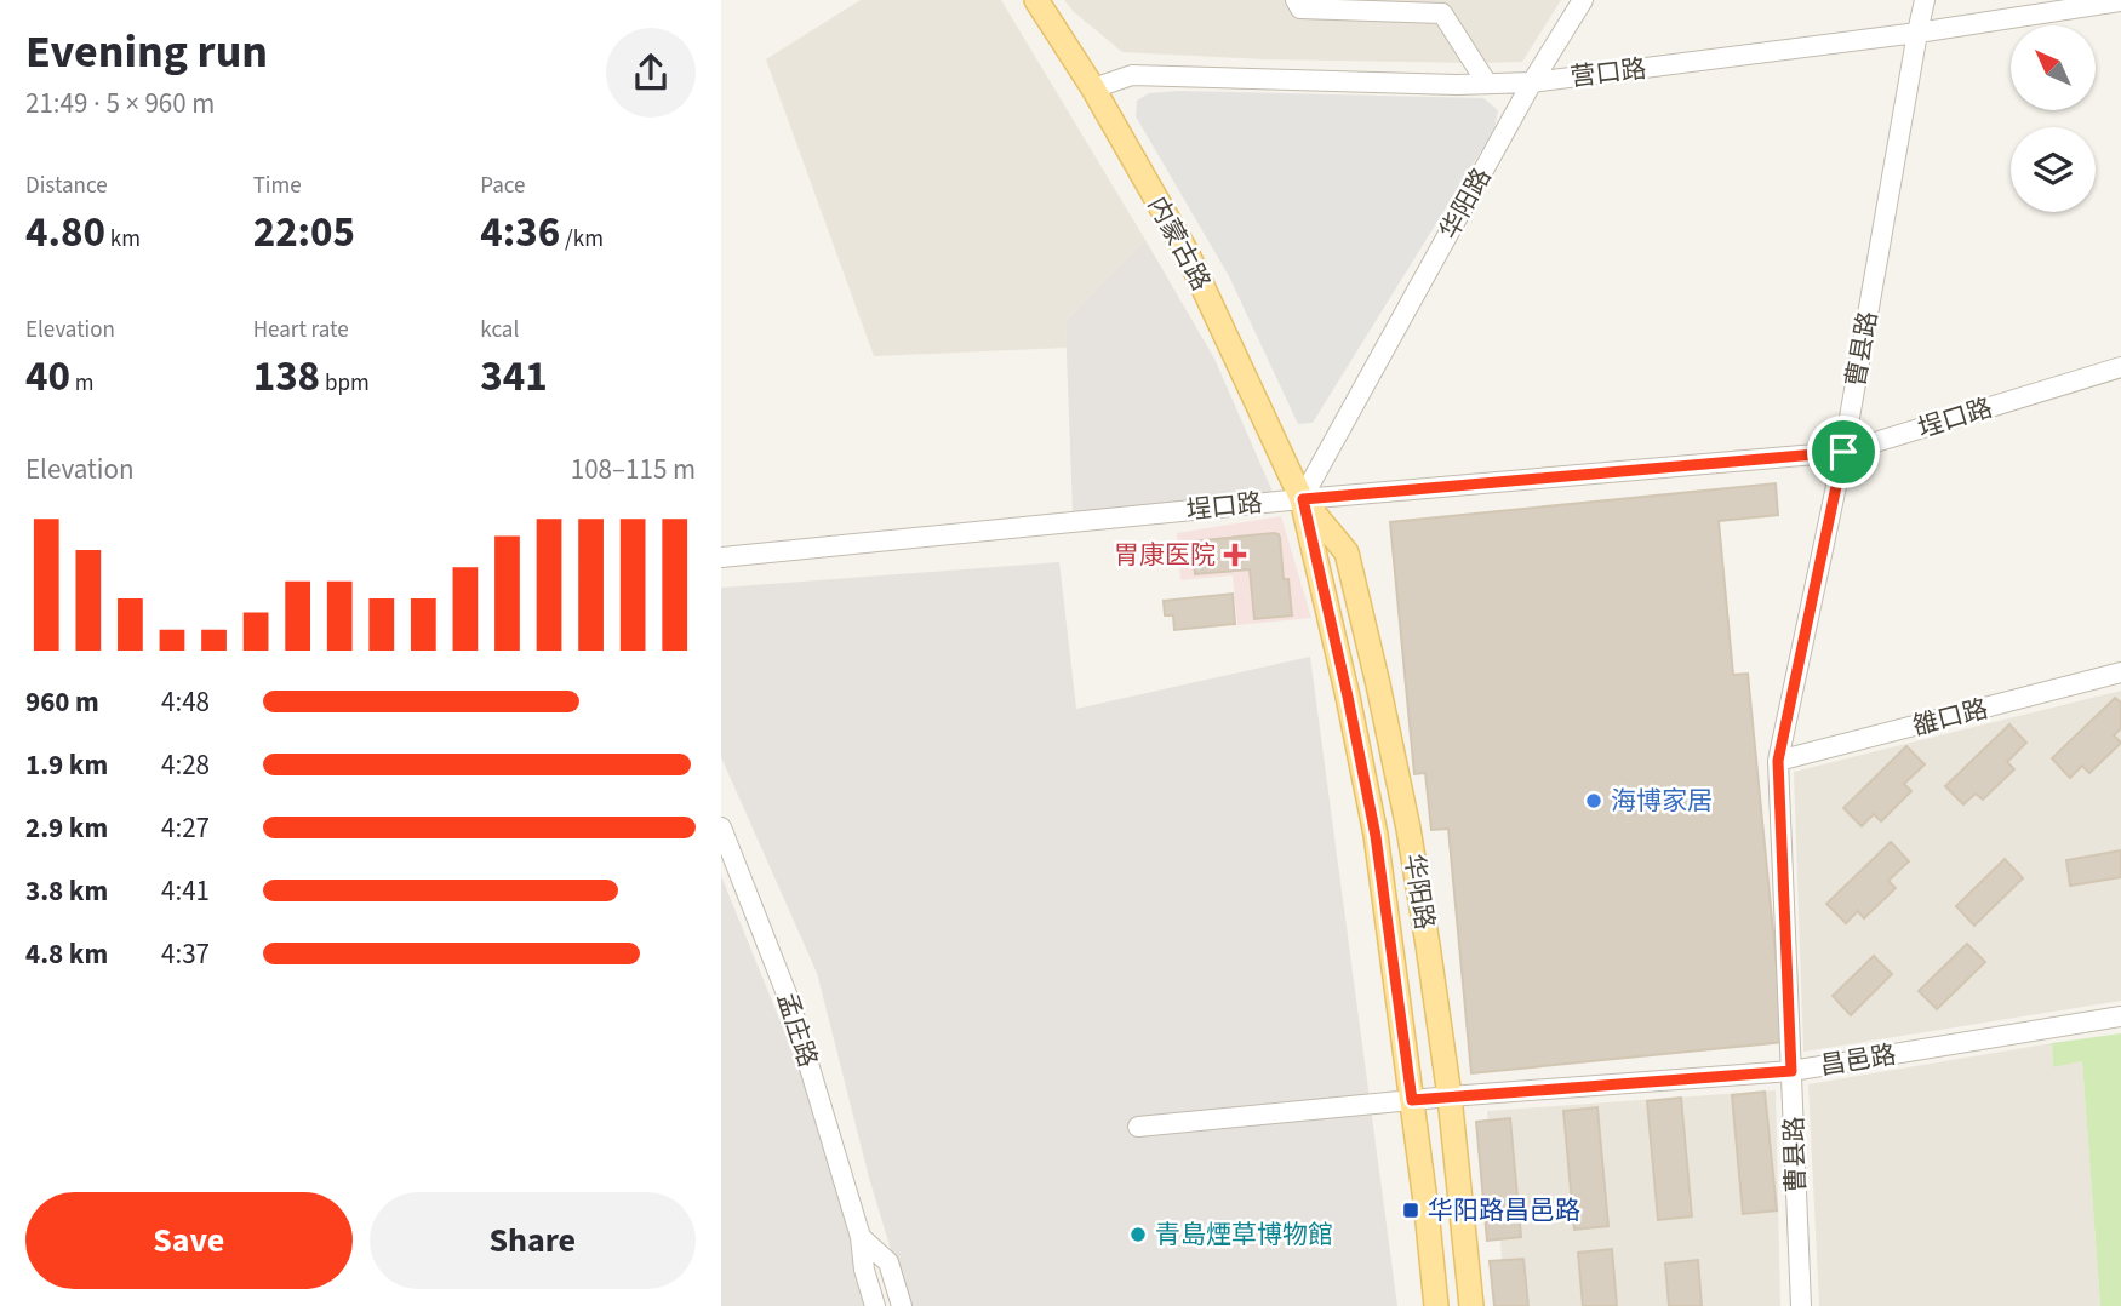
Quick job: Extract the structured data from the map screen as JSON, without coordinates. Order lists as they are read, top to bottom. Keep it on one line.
{"streets":{"main road":["华阳路","内蒙古路"],"street":["营口路","曹县路","埕口路","雒口路","孟庄路","昌邑路"]},"crossings":[["营口路","华阳路"],["营口路","内蒙古路"],["营口路","曹县路"],["华阳路","内蒙古路"],["华阳路","埕口路"],["华阳路","昌邑路"],["内蒙古路","埕口路"],["曹县路","埕口路"],["曹县路","雒口路"],["曹县路","昌邑路"]],"places":{"health":["胃康医院"],"other":["海博家居","青島煙草博物館"],"transit":["华阳路昌邑路"]},"north":"top left","page":{"heading":["Evening run","21:49 · 5 × 960 m"],"stats":[["Distance","4.80 km"],["Time","22:05"],["Pace","4:36 /km"],["Elevation","40 m"],["Heart rate","138 bpm"],["kcal","341"]],"chart":["Elevation","108–115 m"],"list":[{"name":"960 m","note":"4:48"},{"name":"1.9 km","note":"4:28"},{"name":"2.9 km","note":"4:27"},{"name":"3.8 km","note":"4:41"},{"name":"4.8 km","note":"4:37"}],"buttons":["Save","Share"]}}
